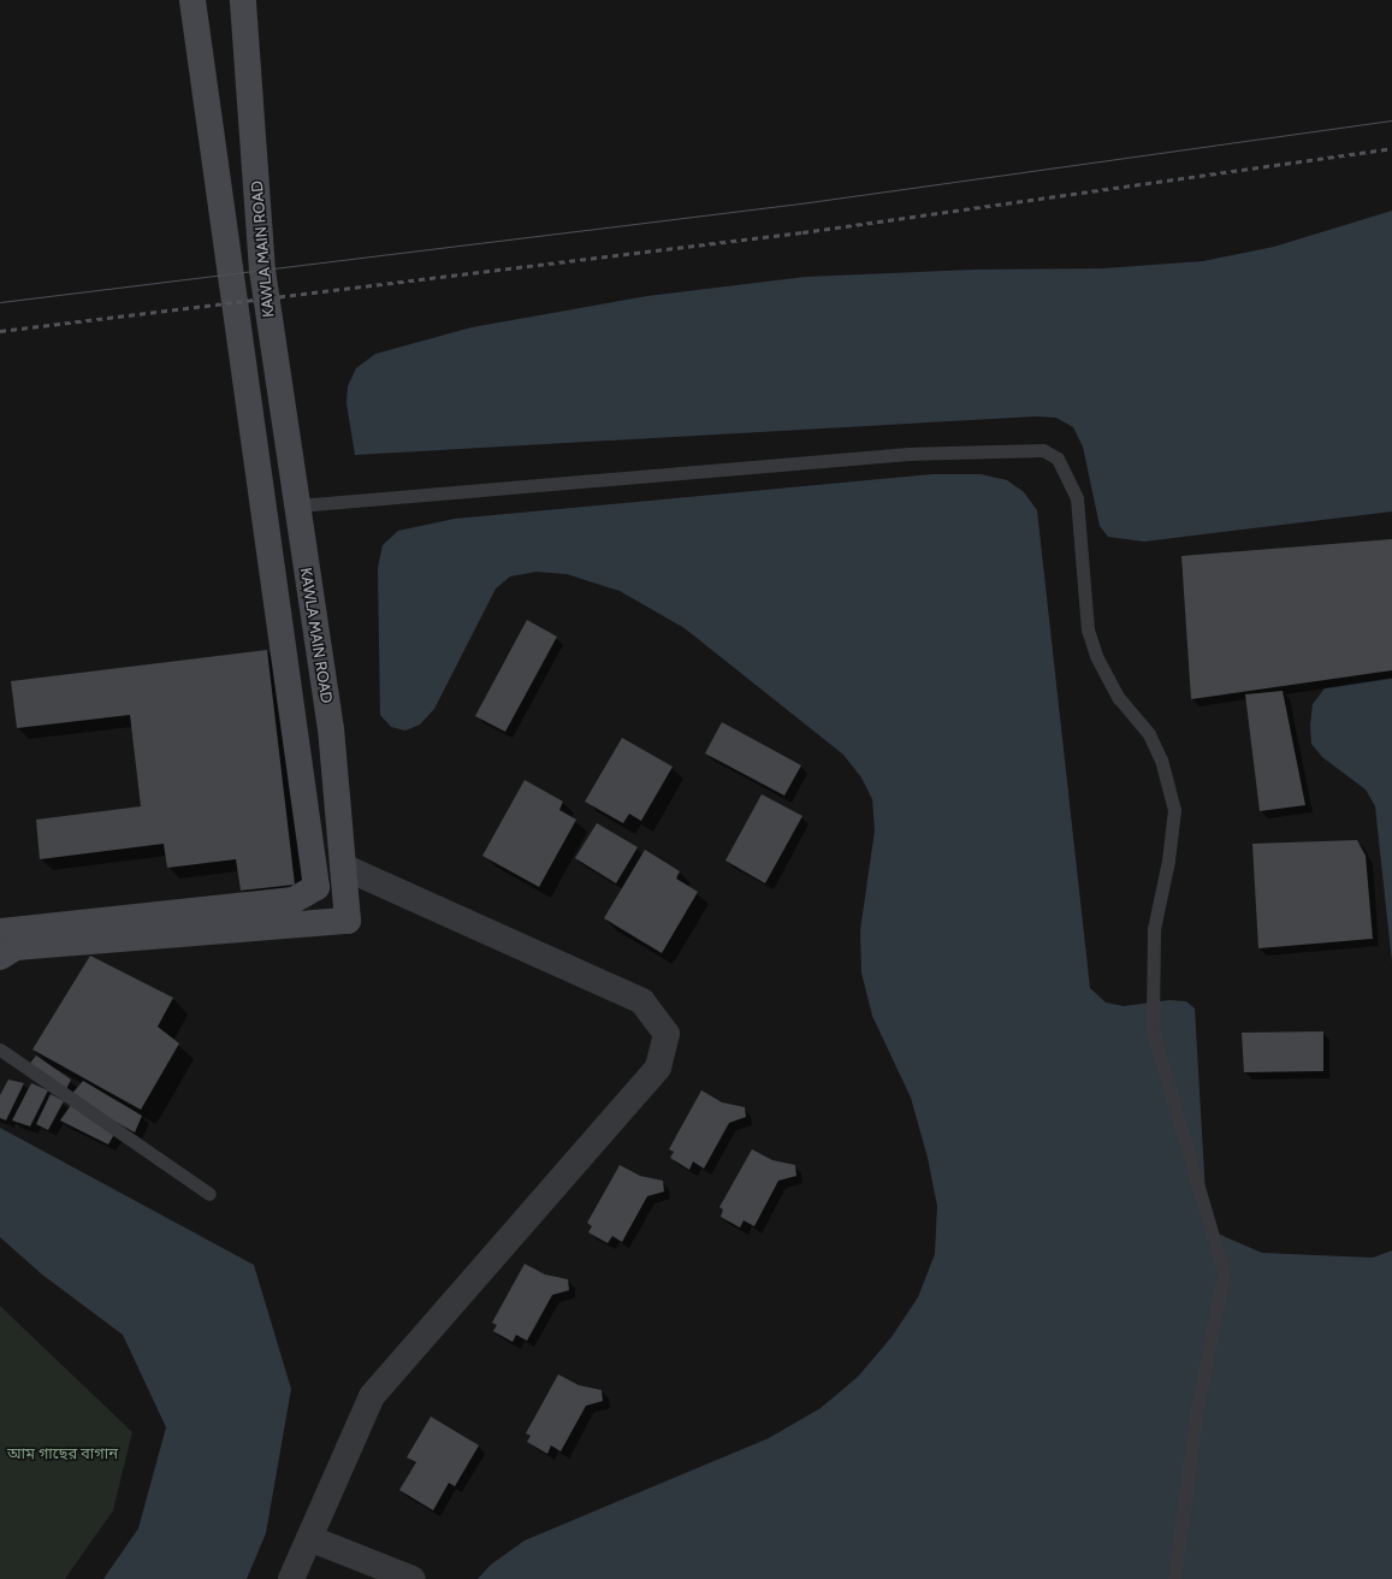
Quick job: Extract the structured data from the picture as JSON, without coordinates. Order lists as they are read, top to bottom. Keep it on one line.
{"streets":{"street":["KAWLA MAIN ROAD"]},"parks":["আম গাছের বাগান"]}
